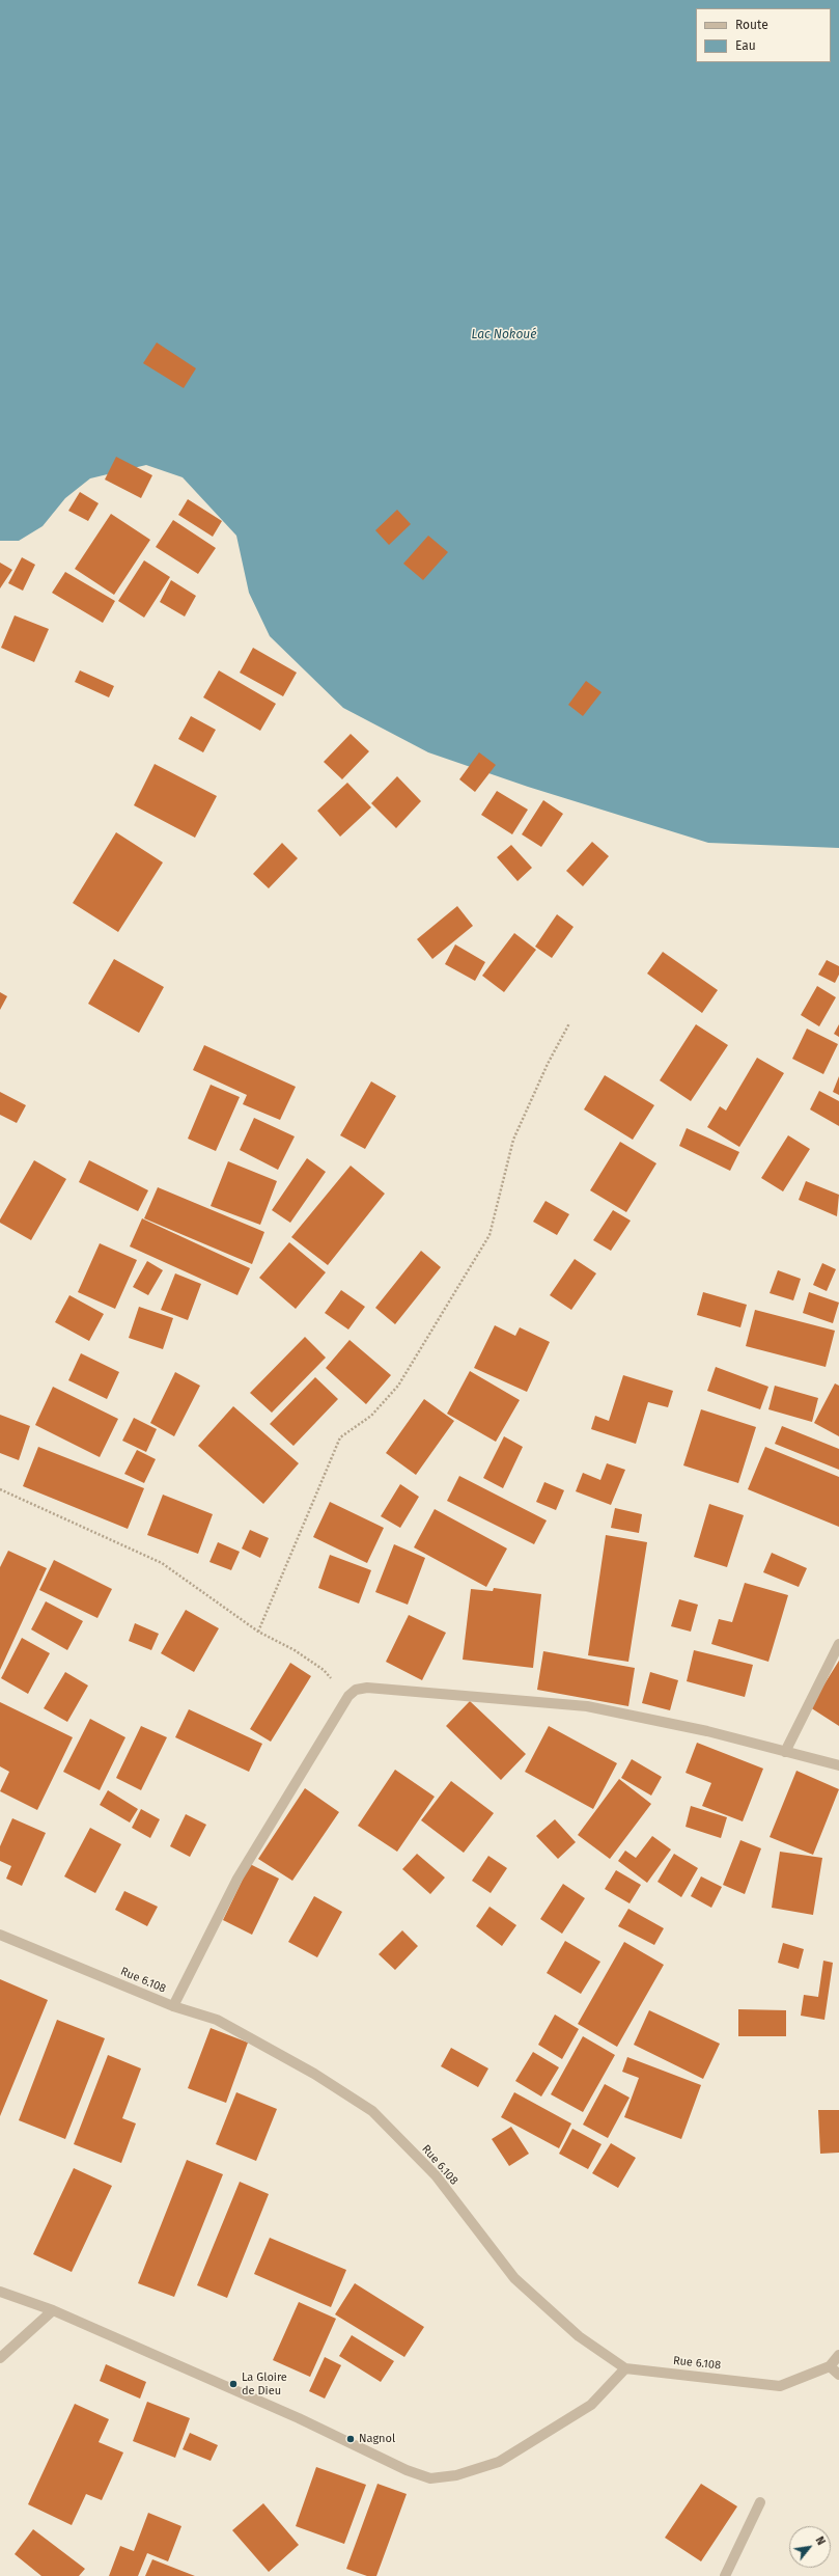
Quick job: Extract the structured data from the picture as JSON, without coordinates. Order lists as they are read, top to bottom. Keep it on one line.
{"streets":{"street":["Rue 6.108"]},"water":["Lac Nokoué"],"places":["La Gloire de Dieu","Nagnol"],"legend":["Route","Eau"],"north":"top right"}
